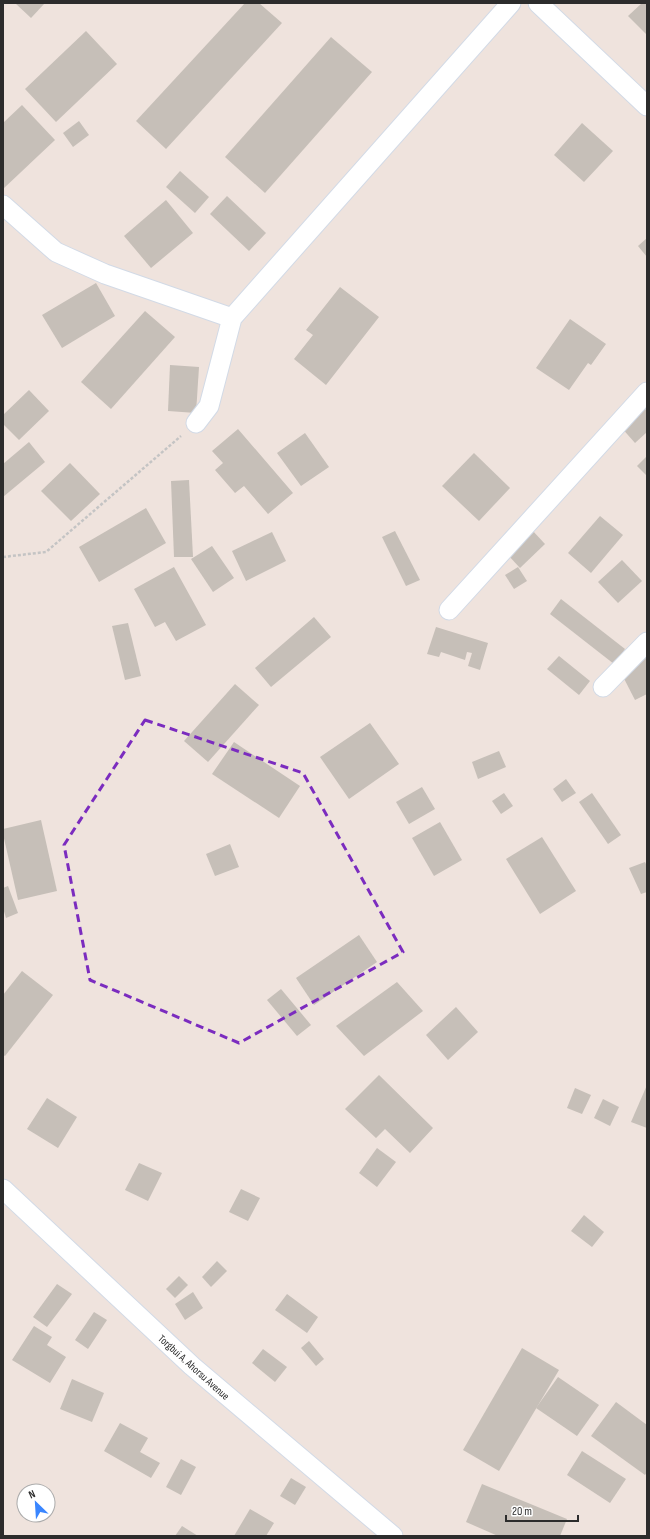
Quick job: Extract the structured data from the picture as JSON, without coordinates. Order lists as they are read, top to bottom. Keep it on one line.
{"streets":{"street":["Torgbui A. Ahorsu Avenue"]},"scale_bar":"20 m","north":"top left"}
